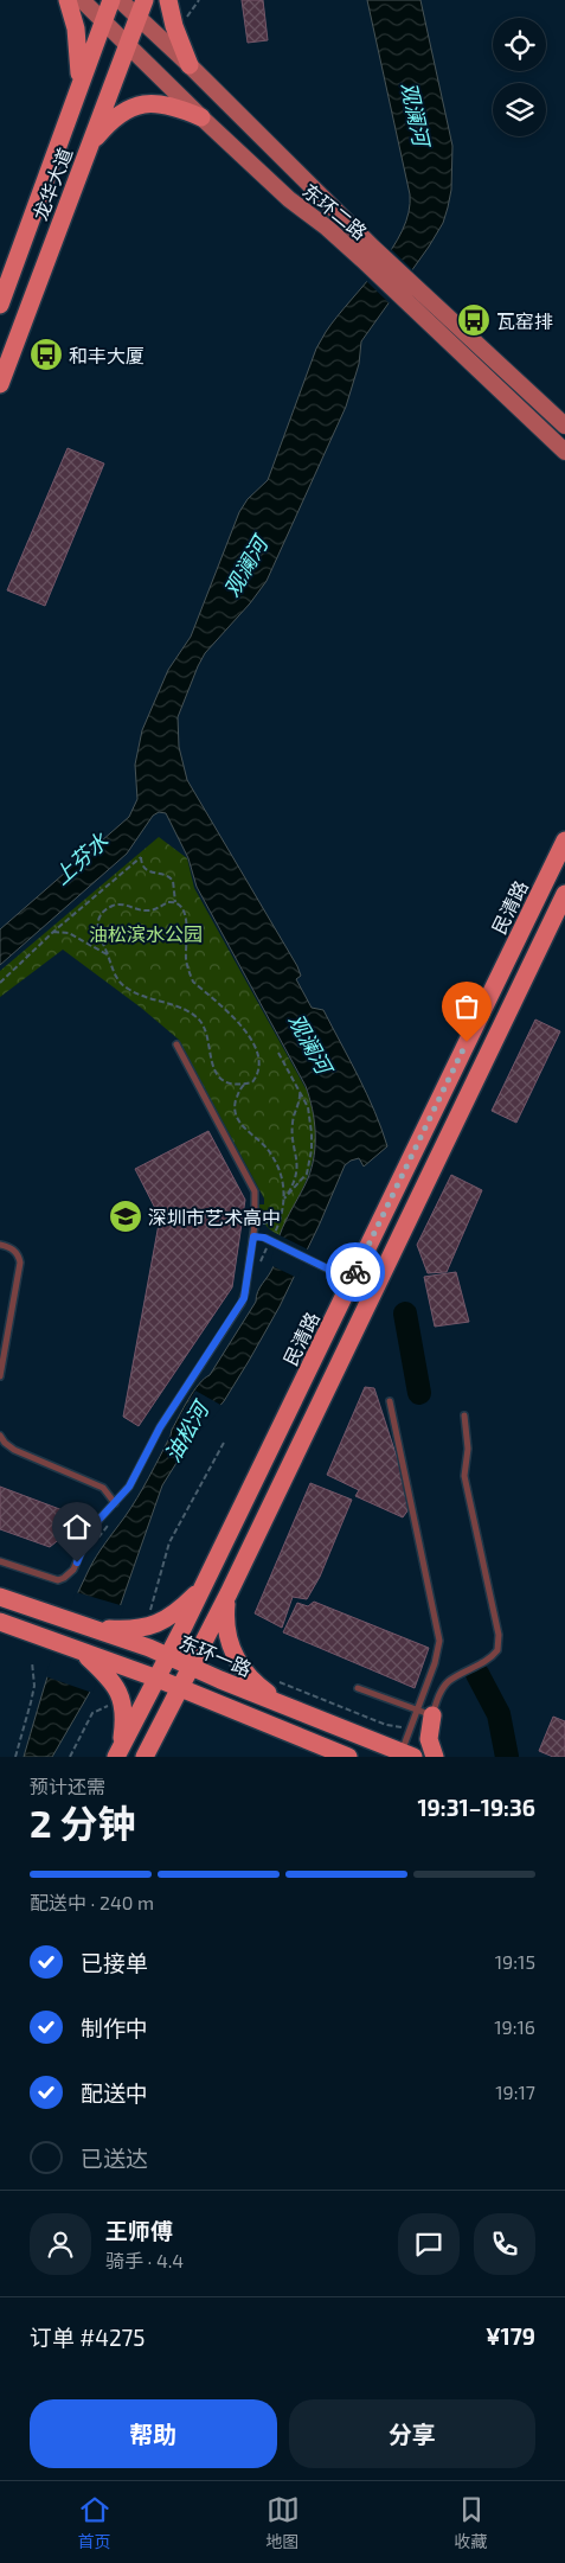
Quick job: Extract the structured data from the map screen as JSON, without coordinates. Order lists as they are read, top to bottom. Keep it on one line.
{"streets":{"main road":["龙华大道","东环二路","民清路","东环一路"]},"crossings":[["龙华大道","东环二路"],["民清路","东环一路"]],"water":["观澜河","上芬水","油松河"],"parks":["油松滨水公园"],"places":{"bus stop":["瓦窑排","和丰大厦"],"school or university":["深圳市艺术高中"]},"page":{"heading":["2 分钟","预计还需","19:31–19:36"],"panel":["王师傅","骑手 · 4.4","订单 #4275","¥179"],"bar":"配送中 · 240 m","list":[["已接单","19:15"],["制作中","19:16"],["配送中","19:17"],"已送达"],"buttons":["帮助","分享"],"tabs":["首页","地图","收藏"]}}
